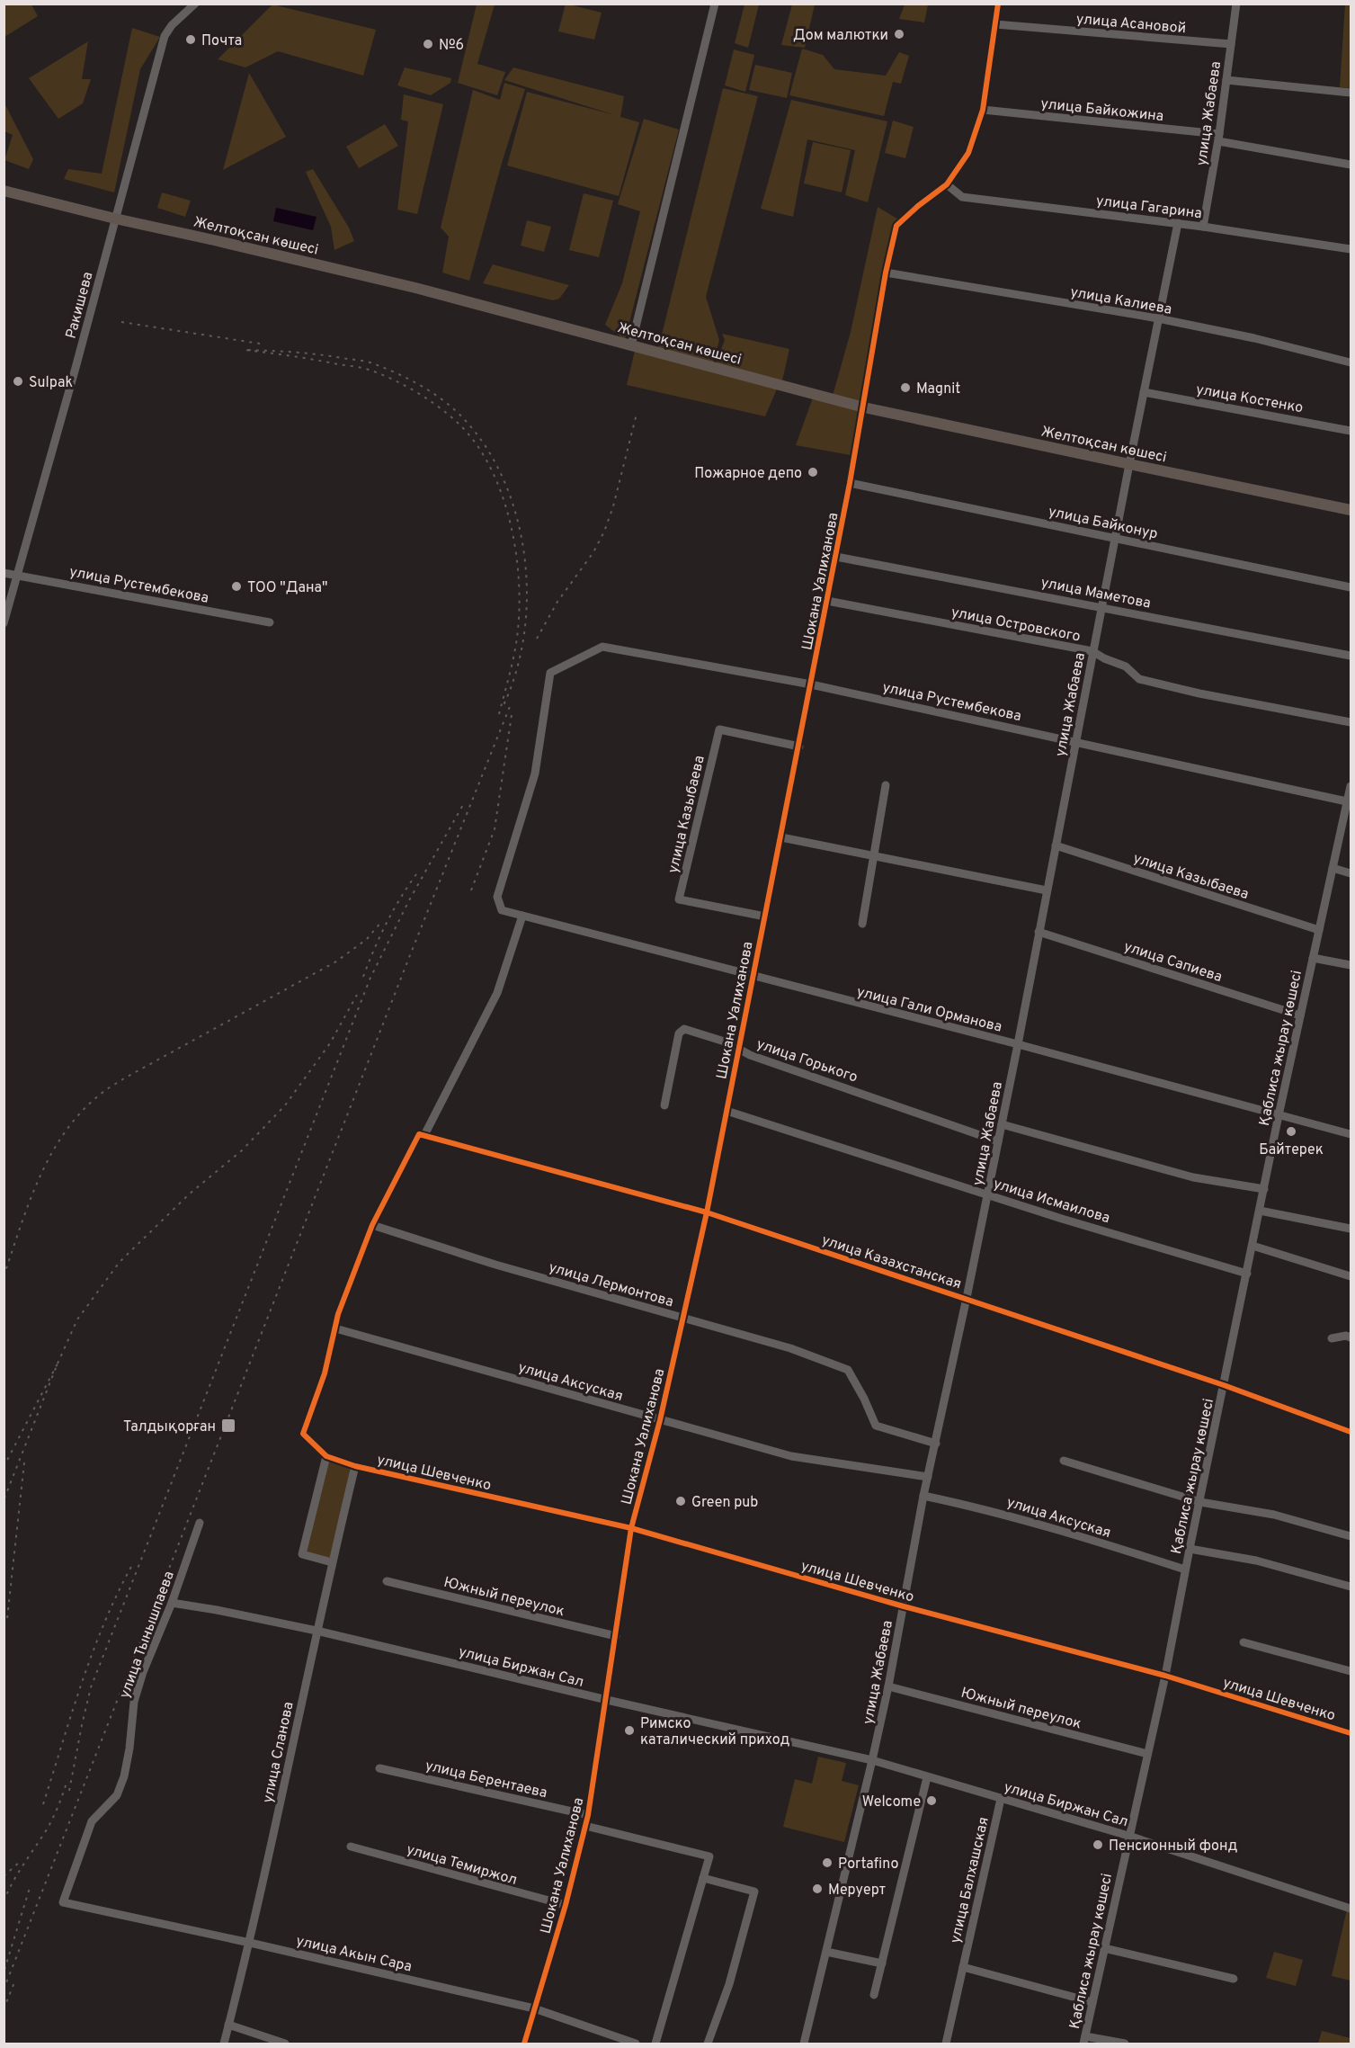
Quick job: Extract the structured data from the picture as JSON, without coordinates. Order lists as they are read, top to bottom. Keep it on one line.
{"streets":{"main road":["Желтоқсан көшесі"],"street":["улица Асановой","улица Байкожина","улица Жабаева","улица Гагарина","улица Калиева","Ракишева","улица Костенко","улица Байконур","Шокана Уалиханова","улица Рустембекова","улица Маметова","улица Островского","улица Казыбаева","улица Сапиева","улица Гали Орманова","Қаблиса жырау көшесі","улица Горького","улица Исмаилова","улица Казахстанская","улица Лермонтова","улица Аксуская","улица Шевченко","Южный переулок","улица Тынышпаева","улица Биржан Сал","улица Сланова","улица Берентаева","улица Темиржол","улица Балхашская","улица Акын Сара"]},"crossings":[["улица Асановой","улица Жабаева"],["улица Асановой","Шокана Уалиханова"],["улица Байкожина","улица Жабаева"],["улица Байкожина","Шокана Уалиханова"],["улица Жабаева","улица Гагарина"],["улица Жабаева","Желтоқсан көшесі"],["улица Жабаева","улица Калиева"],["улица Жабаева","улица Костенко"],["улица Жабаева","улица Байконур"],["улица Жабаева","улица Рустембекова"],["улица Жабаева","улица Маметова"],["улица Жабаева","улица Островского"],["улица Жабаева","улица Казыбаева"],["улица Жабаева","улица Сапиева"],["улица Жабаева","улица Гали Орманова"],["улица Жабаева","улица Горького"],["улица Жабаева","улица Исмаилова"],["улица Жабаева","улица Казахстанская"],["улица Жабаева","улица Лермонтова"],["улица Жабаева","улица Аксуская"],["улица Жабаева","улица Шевченко"],["улица Жабаева","Южный переулок"],["улица Жабаева","улица Биржан Сал"],["улица Гагарина","Шокана Уалиханова"],["Желтоқсан көшесі","Ракишева"],["Желтоқсан көшесі","Шокана Уалиханова"],["улица Калиева","Шокана Уалиханова"],["Ракишева","улица Рустембекова"],["улица Байконур","Шокана Уалиханова"],["Шокана Уалиханова","улица Рустембекова"],["Шокана Уалиханова","улица Маметова"],["Шокана Уалиханова","улица Островского"],["Шокана Уалиханова","улица Казыбаева"],["Шокана Уалиханова","улица Гали Орманова"],["Шокана Уалиханова","улица Горького"],["Шокана Уалиханова","улица Исмаилова"],["Шокана Уалиханова","улица Казахстанская"],["Шокана Уалиханова","улица Лермонтова"],["Шокана Уалиханова","улица Аксуская"],["Шокана Уалиханова","улица Шевченко"],["Шокана Уалиханова","Южный переулок"],["Шокана Уалиханова","улица Биржан Сал"],["Шокана Уалиханова","улица Берентаева"],["Шокана Уалиханова","улица Темиржол"],["Шокана Уалиханова","улица Акын Сара"],["улица Рустембекова","улица Гали Орманова"],["улица Рустембекова","Қаблиса жырау көшесі"],["улица Казыбаева","Қаблиса жырау көшесі"],["улица Сапиева","Қаблиса жырау көшесі"],["улица Гали Орманова","Қаблиса жырау көшесі"],["Қаблиса жырау көшесі","улица Исмаилова"],["Қаблиса жырау көшесі","улица Казахстанская"],["Қаблиса жырау көшесі","улица Аксуская"],["Қаблиса жырау көшесі","улица Шевченко"],["Қаблиса жырау көшесі","Южный переулок"],["Қаблиса жырау көшесі","улица Биржан Сал"],["улица Шевченко","улица Сланова"],["улица Тынышпаева","улица Биржан Сал"],["улица Тынышпаева","улица Акын Сара"],["улица Биржан Сал","улица Сланова"],["улица Биржан Сал","улица Балхашская"],["улица Сланова","улица Акын Сара"]],"places":{"other":["Дом малютки","Почта","№6","Sulpak","Magnit","Пожарное депо","ТОО \"Дана\"","Байтерек","Green pub","Римско каталический приход","Welcome","Пенсионный фонд","Portafino","Меруерт"],"transit":["Талдықорған"]}}
